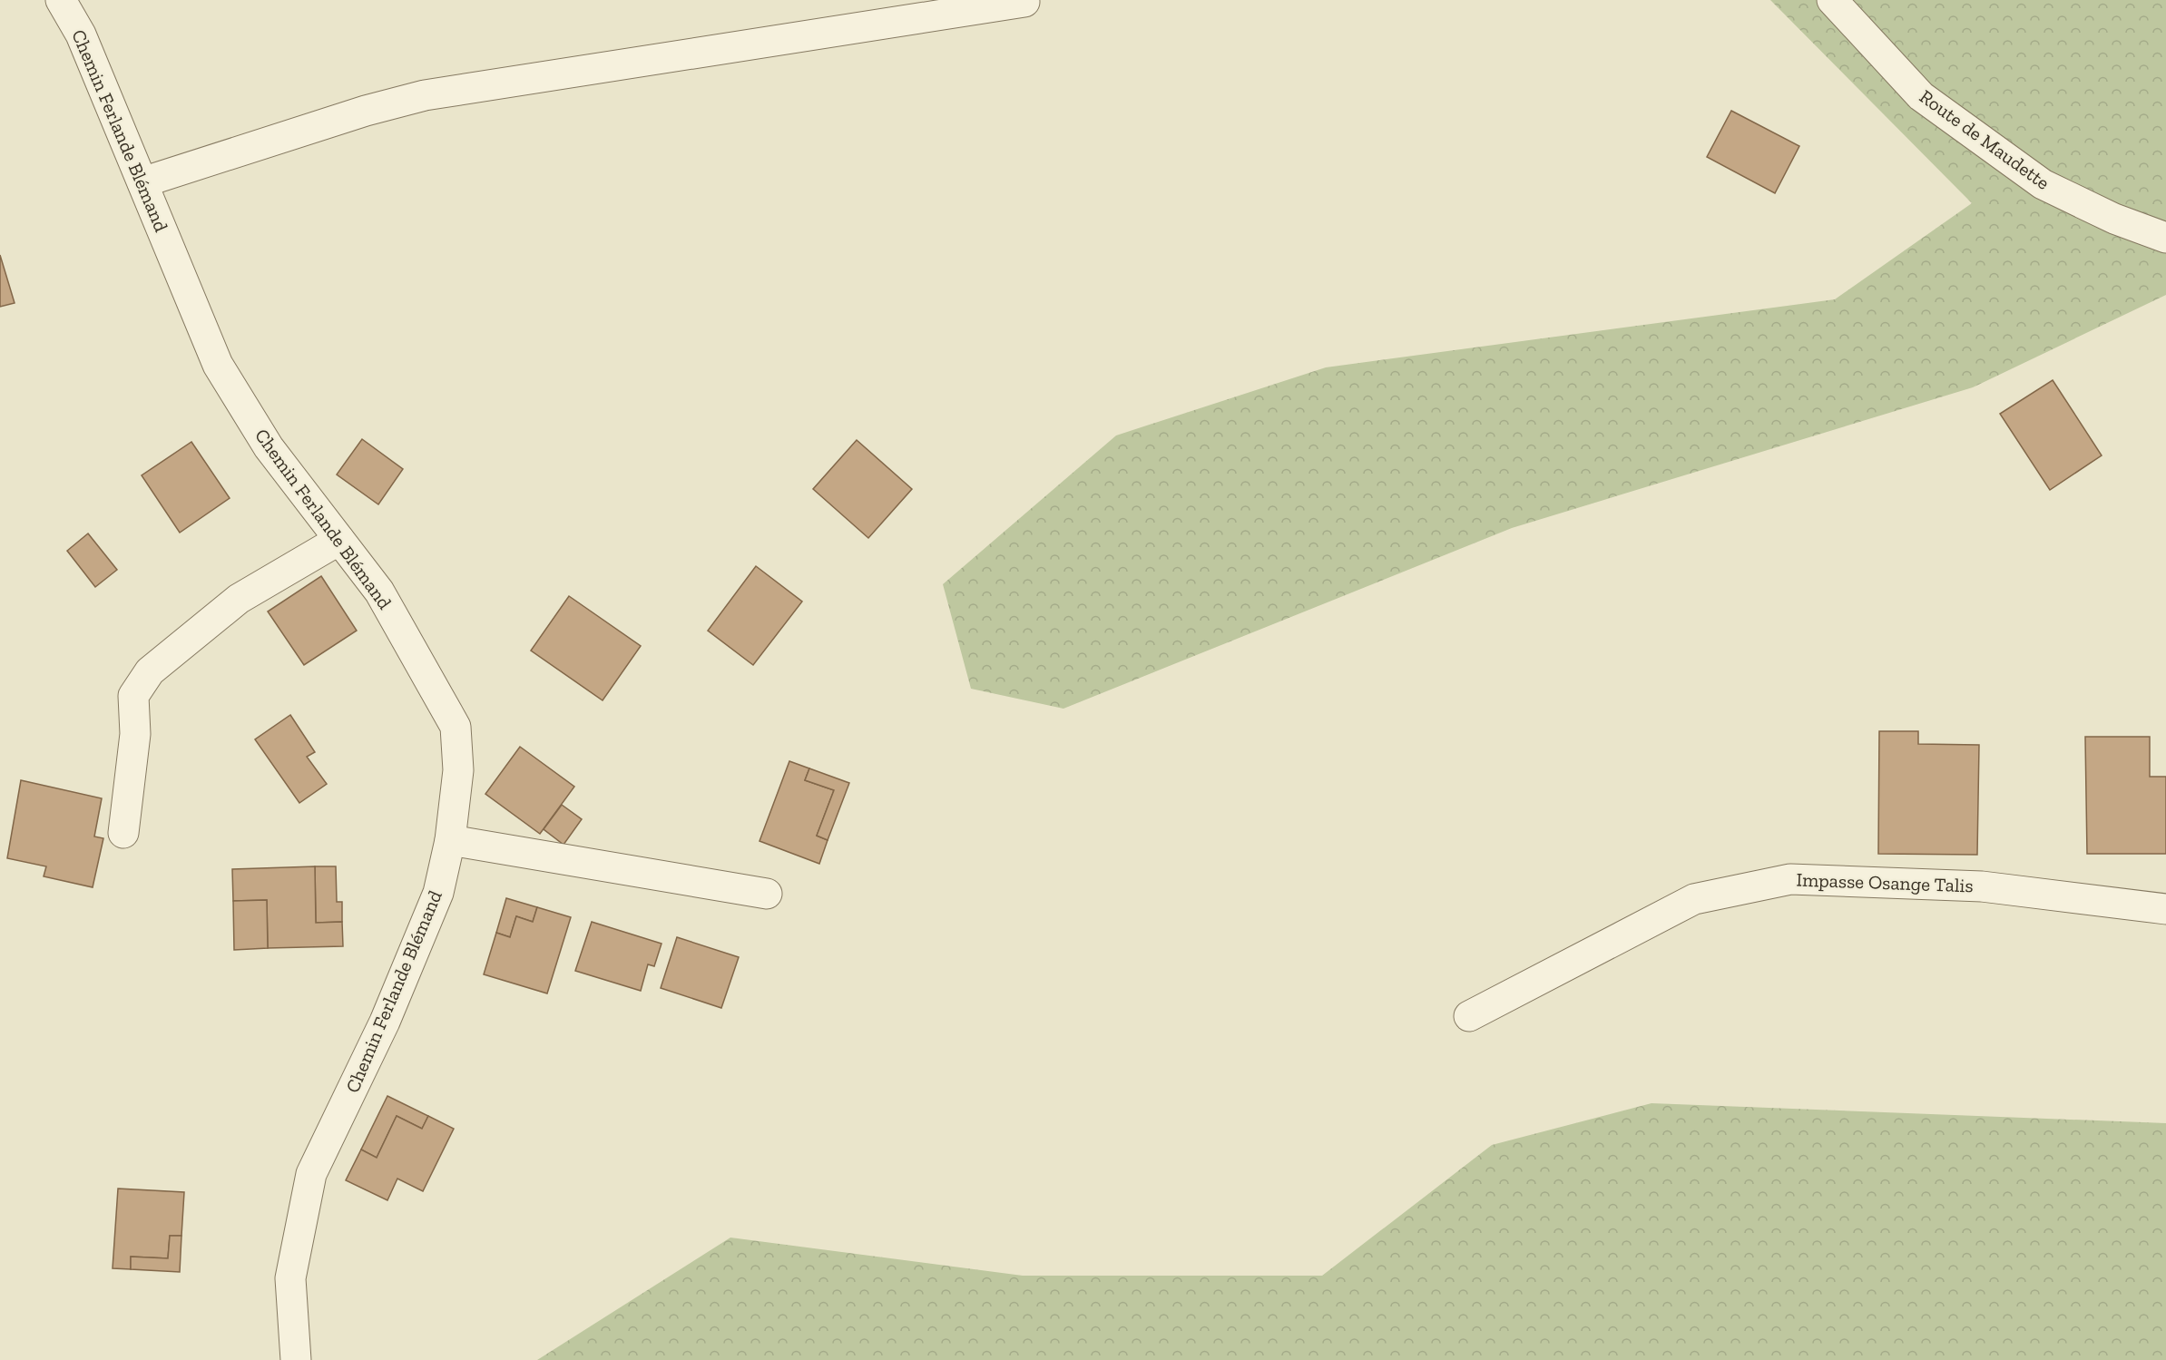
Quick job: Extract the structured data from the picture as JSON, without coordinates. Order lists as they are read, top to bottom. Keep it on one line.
{"streets":{"street":["Chemin Ferlande Blémand","Route de Maudette","Impasse Osange Talis"]}}
